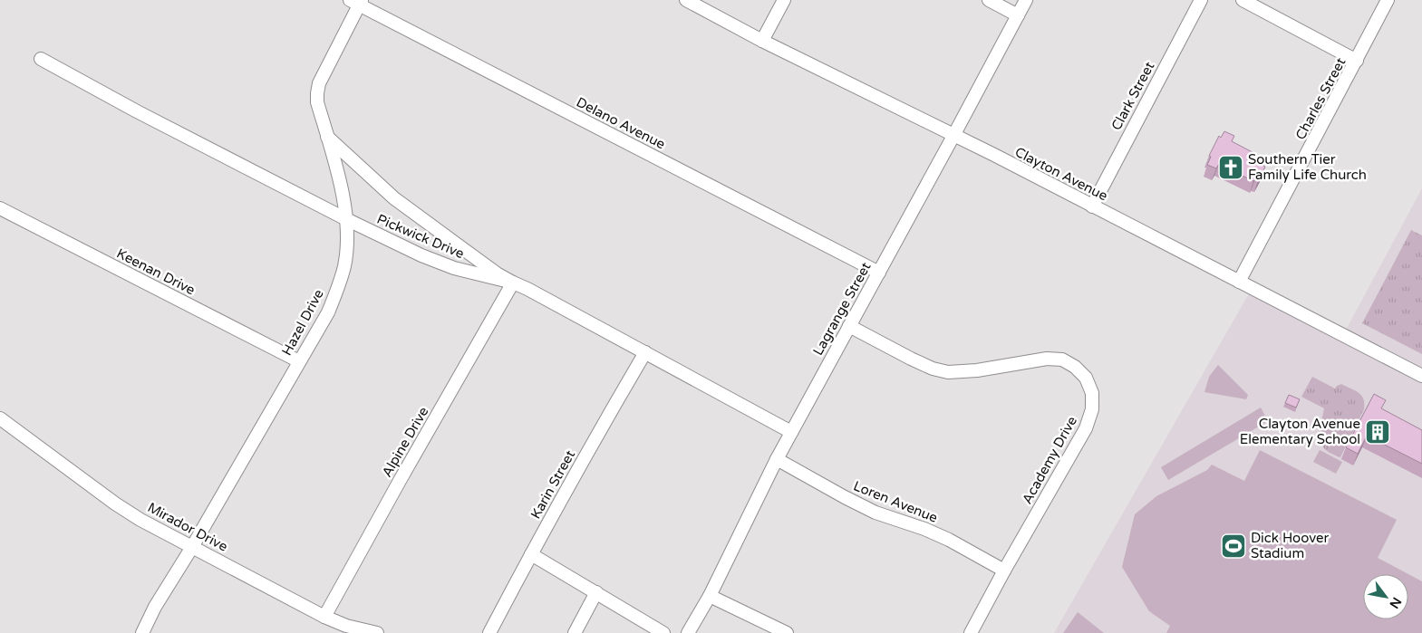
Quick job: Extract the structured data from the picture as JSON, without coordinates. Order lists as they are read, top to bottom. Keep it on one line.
{"streets":{"street":["Clark Street","Charles Street","Delano Avenue","Clayton Avenue","Pickwick Drive","Keenan Drive","Lagrange Street","Hazel Drive","Alpine Drive","Academy Drive","Karin Street","Loren Avenue","Mirador Drive"]},"crossings":[["Clark Street","Clayton Avenue"],["Charles Street","Clayton Avenue"],["Delano Avenue","Lagrange Street"],["Delano Avenue","Hazel Drive"],["Clayton Avenue","Lagrange Street"],["Pickwick Drive","Lagrange Street"],["Pickwick Drive","Hazel Drive"],["Pickwick Drive","Alpine Drive"],["Pickwick Drive","Karin Street"],["Keenan Drive","Hazel Drive"],["Lagrange Street","Academy Drive"],["Lagrange Street","Loren Avenue"],["Hazel Drive","Mirador Drive"],["Alpine Drive","Mirador Drive"],["Academy Drive","Loren Avenue"]],"places":{"church":["Southern Tier Family Life Church"],"building":["Clayton Avenue Elementary School"],"sports":["Dick Hoover Stadium"]},"north":"bottom right"}
